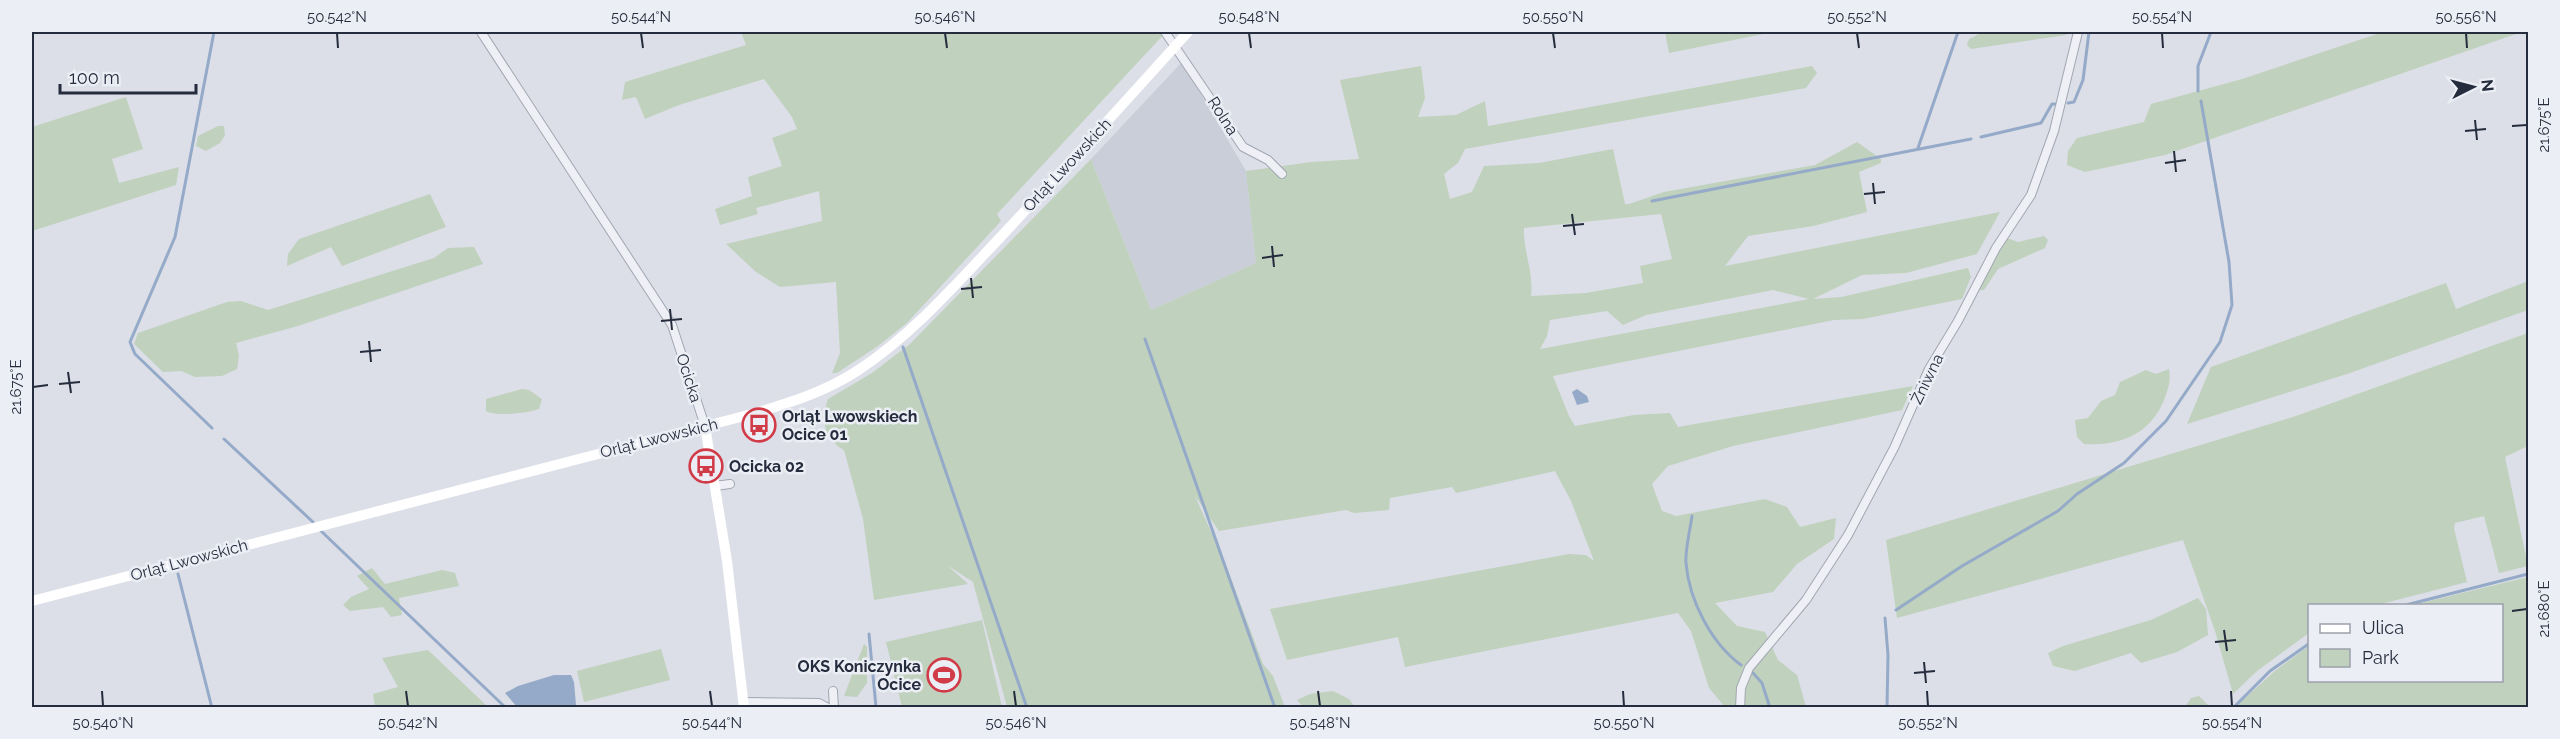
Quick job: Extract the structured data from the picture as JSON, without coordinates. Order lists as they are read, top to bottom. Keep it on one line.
{"streets":{"street":["Rolna","Orląt Lwowskich","Ocicka","Żniwna"]},"crossings":[["Rolna","Orląt Lwowskich"],["Orląt Lwowskich","Ocicka"]],"places":{"bus stop":["Orląt Lwowskiech Ocice 01","Ocicka 02"],"sports":["OKS Koniczynka Ocice"]},"legend":["Ulica","Park"],"scale_bar":"100 m","north":"right","coordinates":["50.542°N","50.544°N","50.546°N","50.548°N","50.550°N","50.552°N","50.554°N","50.556°N","21.675°E","21.680°E","50.540°N"]}
